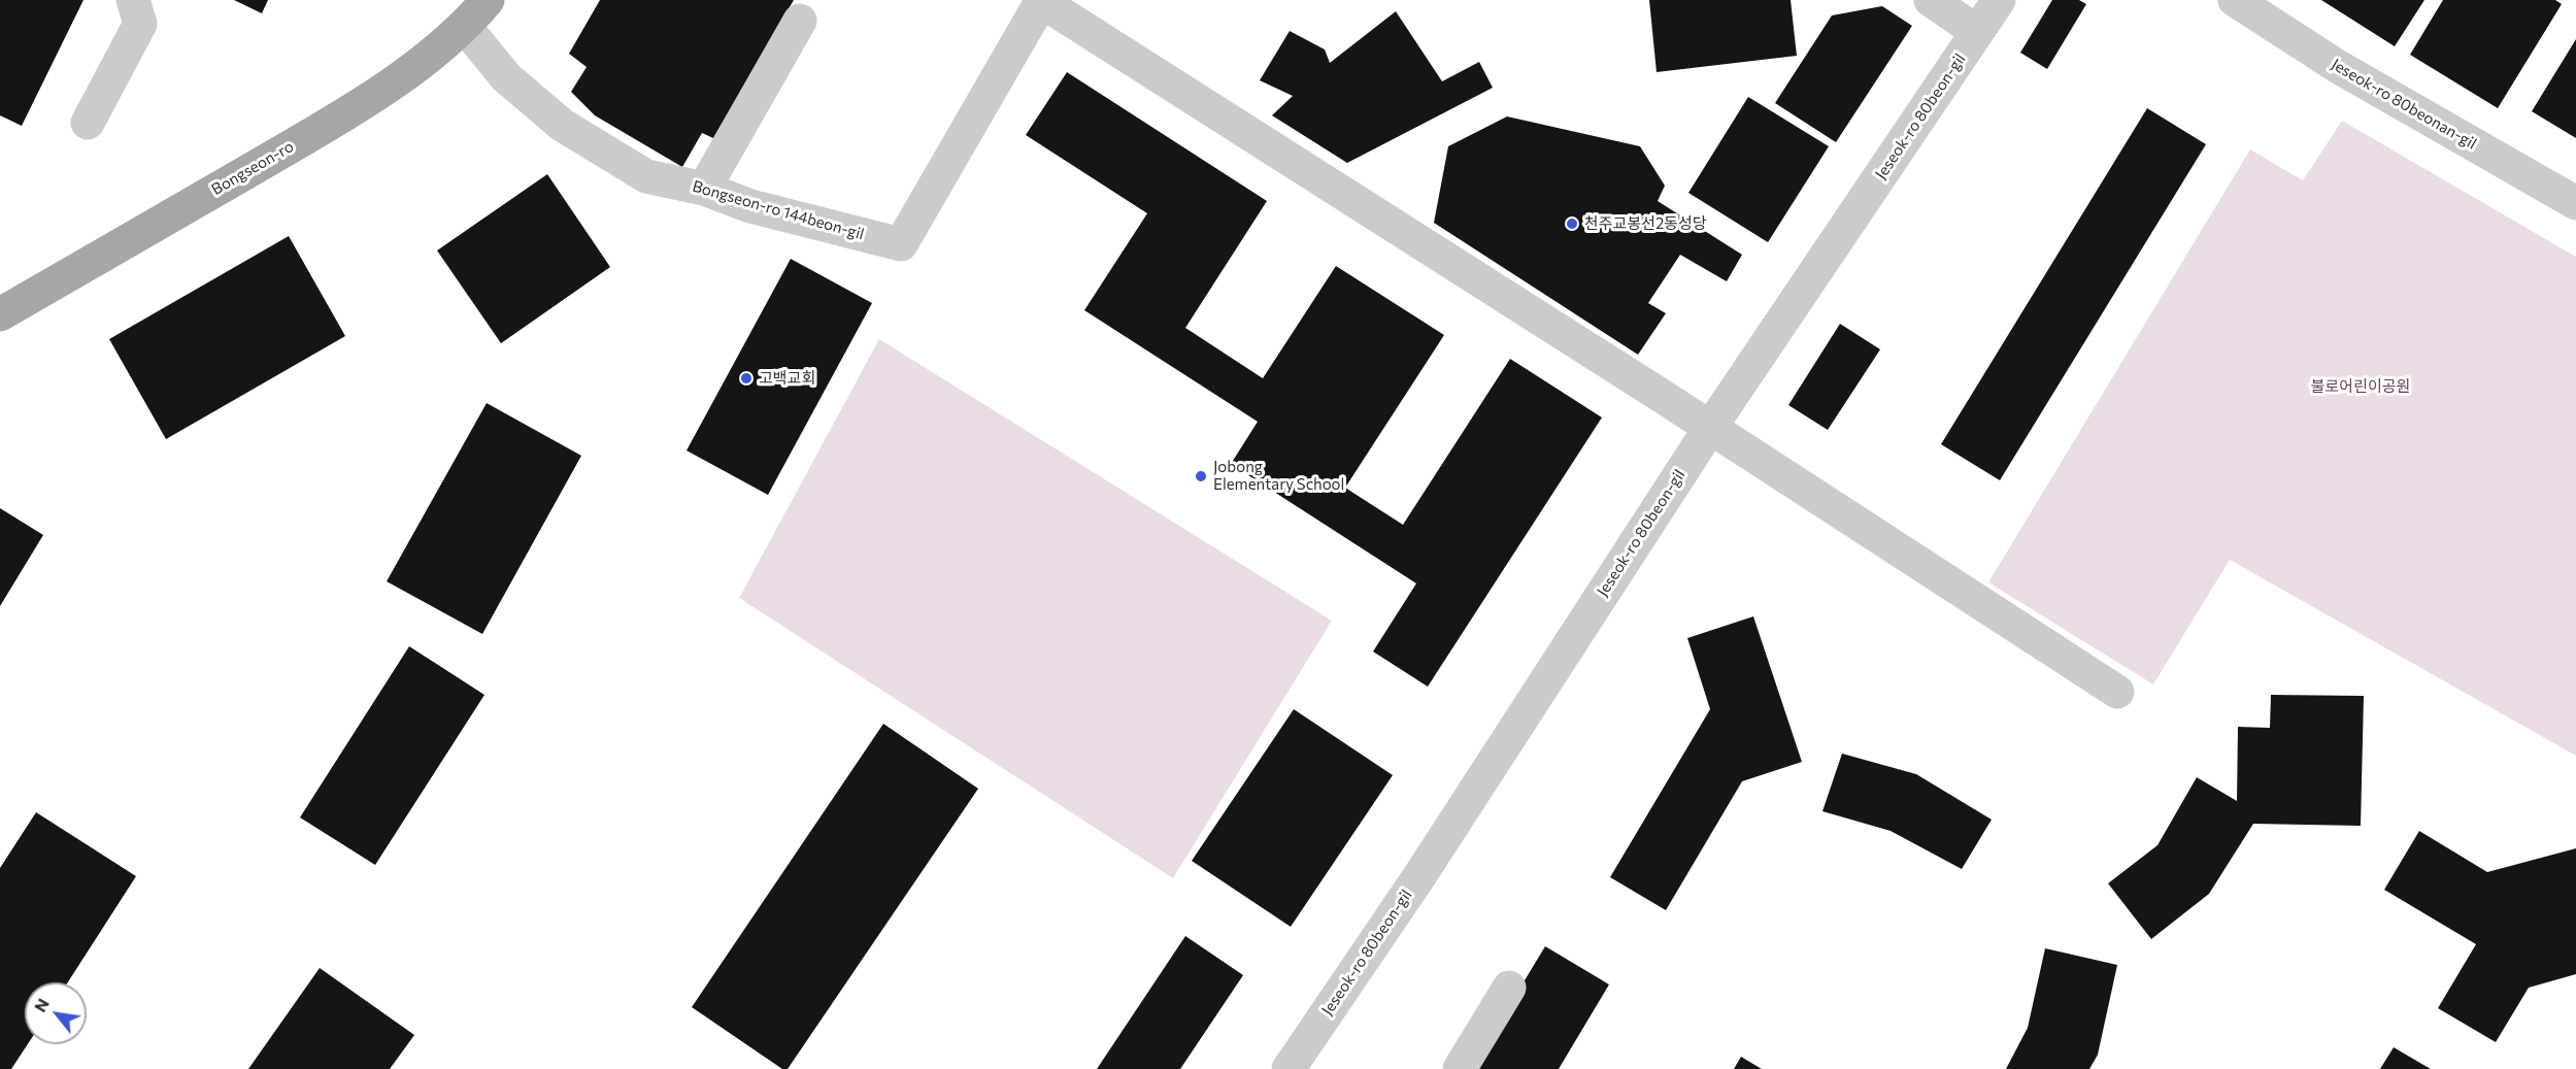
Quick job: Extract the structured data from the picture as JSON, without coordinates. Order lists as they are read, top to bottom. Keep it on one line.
{"streets":{"main road":["Bongseon-ro"],"street":["Jeseok-ro 80beonan-gil","Jeseok-ro 80beon-gil","Bongseon-ro 144beon-gil"]},"crossings":[["Bongseon-ro","Bongseon-ro 144beon-gil"]],"parks":["불로어린이공원"],"places":["천주교봉선2동성당","고백교회","Jobong Elementary School"],"north":"top left"}
